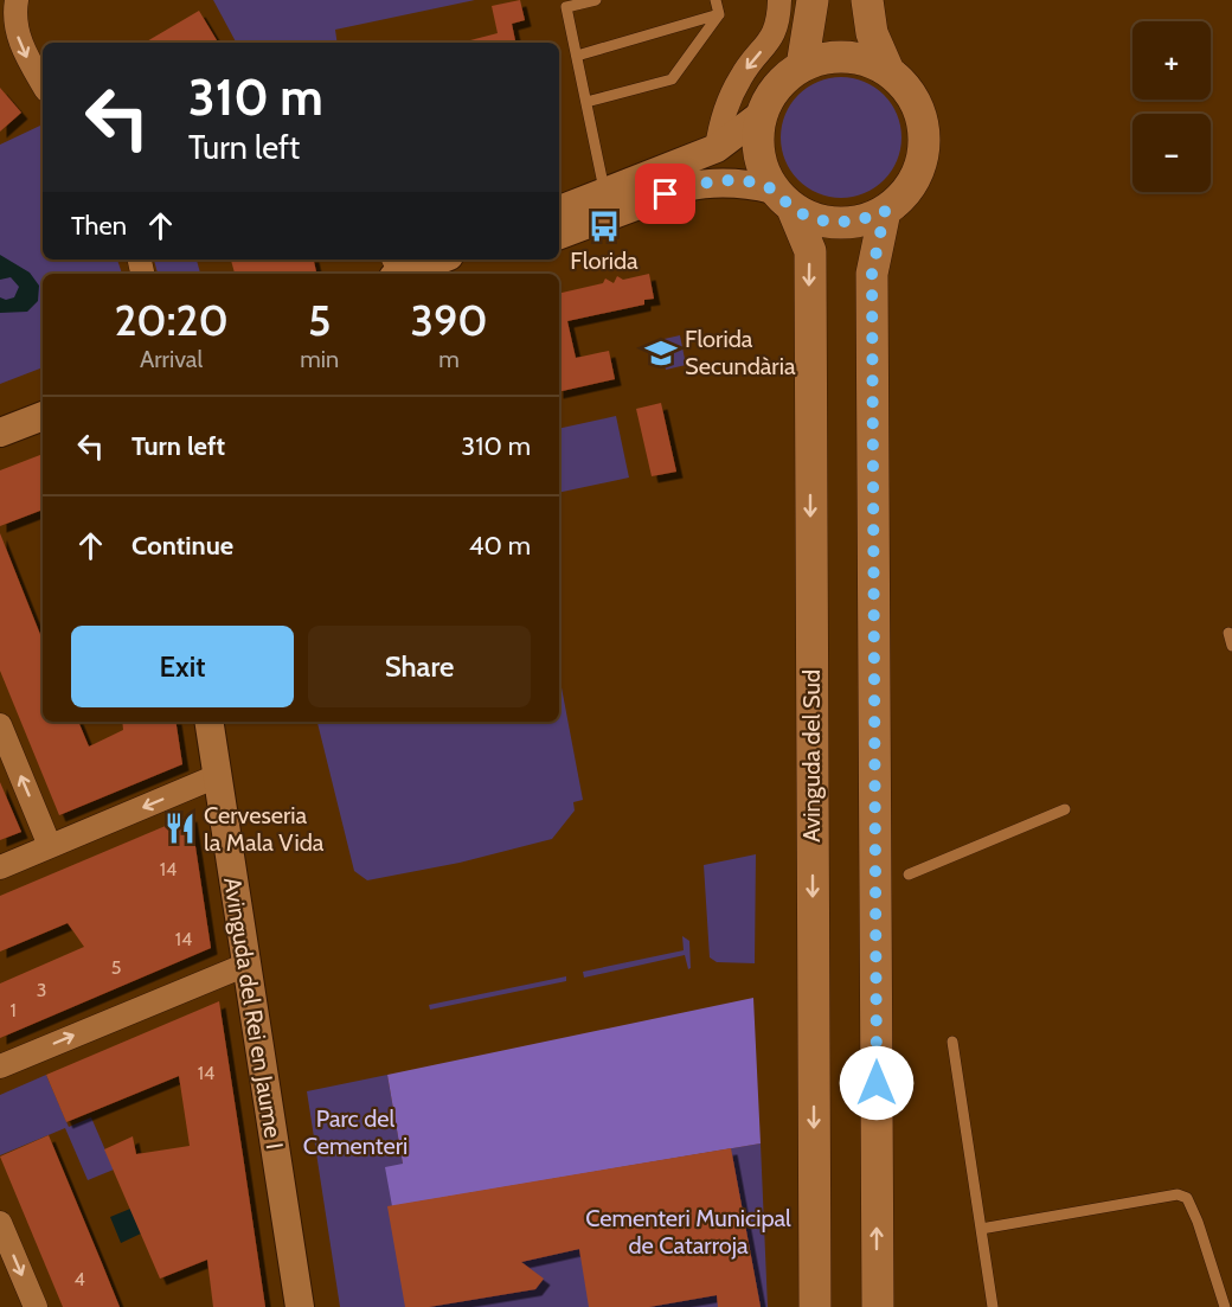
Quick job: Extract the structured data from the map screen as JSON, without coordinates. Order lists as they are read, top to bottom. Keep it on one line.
{"streets":{"main road":["Avinguda del Sud"],"street":["Avinguda del Rei en Jaume I"]},"parks":["Parc del Cementeri","Cementeri Municipal de Catarroja"],"places":{"bus stop":["Florida"],"school or university":["Florida Secundària"],"restaurant":["Cerveseria la Mala Vida"]},"house_numbers":["14","14","5","3","1","14","4"],"page":{"map_buttons":["+","−"],"turn":["310 m","Turn left"],"then":"Then","eta":["20:20","Arrival","5","min","390","m"],"list":[{"name":"Turn left","value":"310 m"},{"name":"Continue","value":"40 m"}],"buttons":["Exit","Share"]}}
